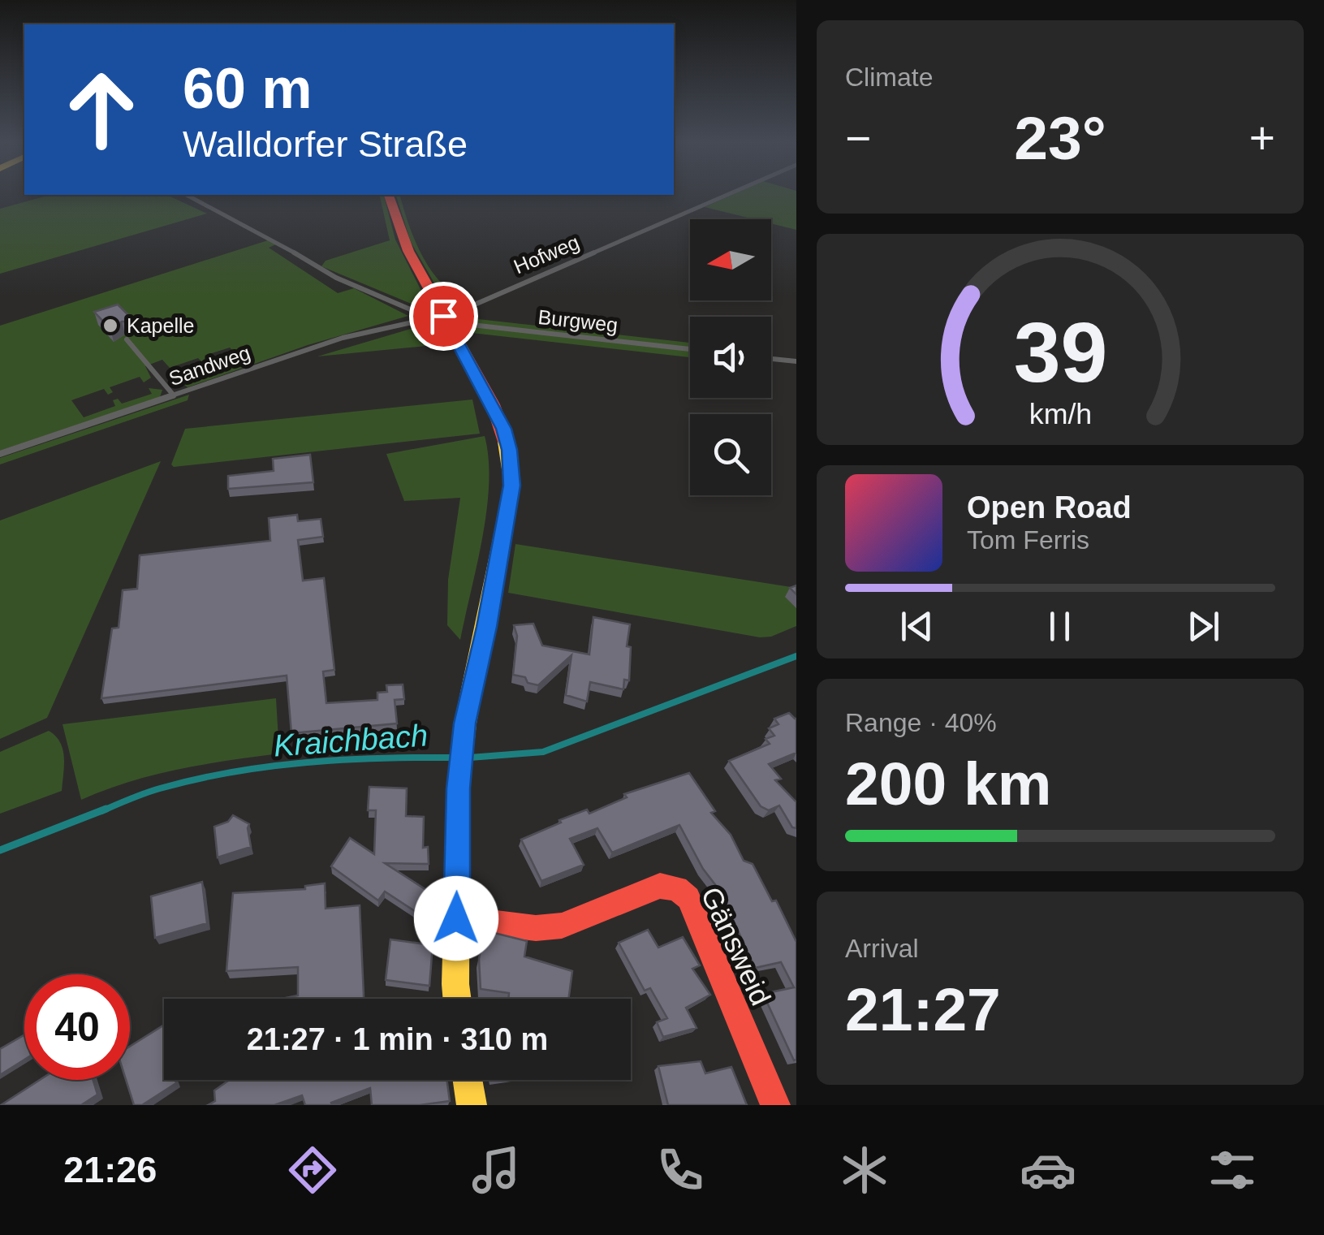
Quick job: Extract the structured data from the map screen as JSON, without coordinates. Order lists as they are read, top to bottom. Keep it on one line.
{"streets":{"street":["Gänsweid"],"lane":["Hofweg","Burgweg","Sandweg"]},"crossings":[["Hofweg","Burgweg"],["Hofweg","Sandweg"],["Burgweg","Sandweg"]],"water":["Kraichbach"],"places":["Kapelle"],"north":"left","page":{"tile":["Climate",["Range · 40%","200 km"],["Arrival","21:27"]],"turn":["60 m","Walldorfer Straße"],"heat":["−","23°","+"],"song":["Open Road","Tom Ferris"],"limit":"40","trip":"21:27 · 1 min · 310 m","tabs":"21:26","gauge":["39","km/h"]}}
